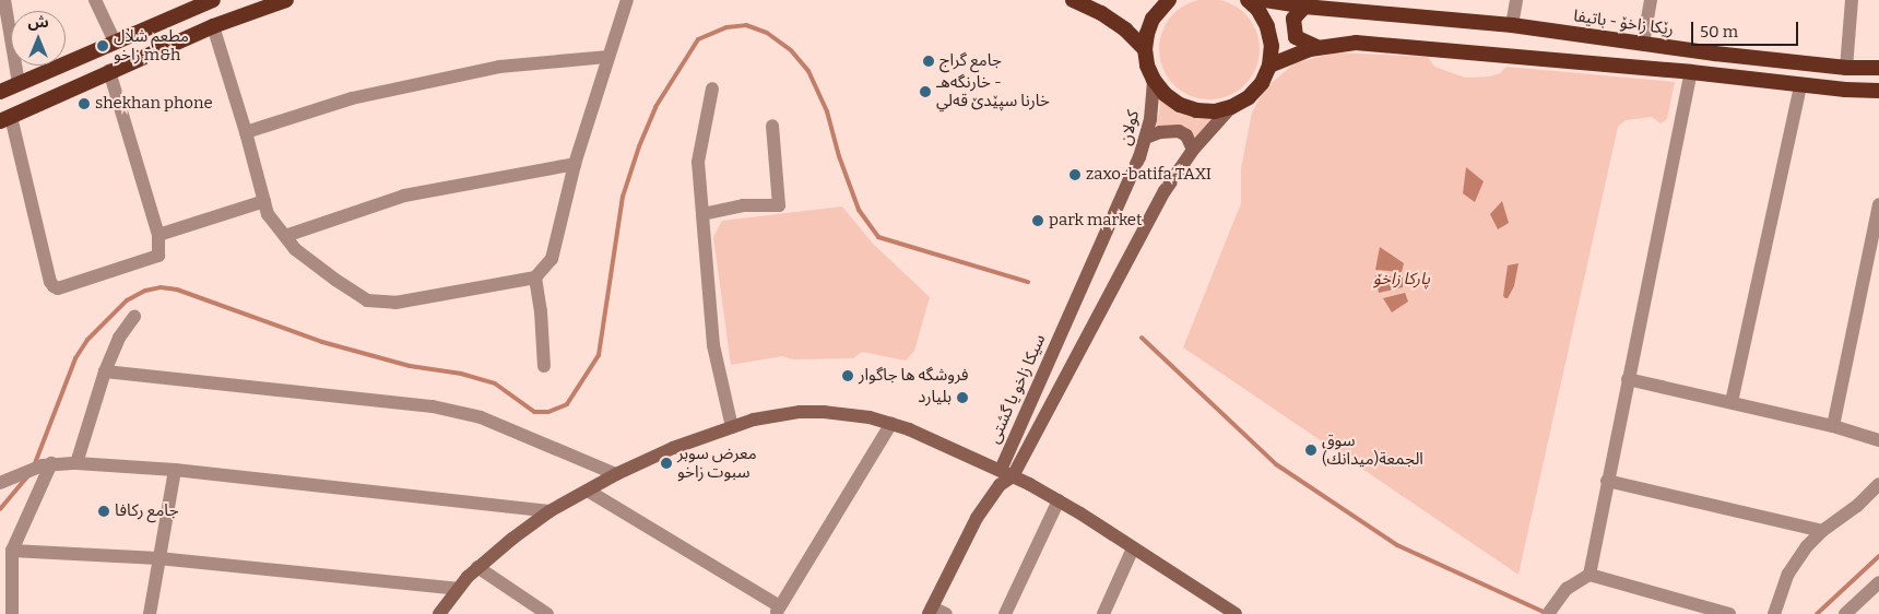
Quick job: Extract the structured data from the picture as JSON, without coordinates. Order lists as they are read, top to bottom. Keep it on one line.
{"streets":{"highway":["رێکا زاخۆ - باتیفا"],"main road":["كولان","سیکا زاخو یا گشتى"]},"crossings":[["كولان","سیکا زاخو یا گشتى"]],"parks":["پارکا زاخۆ"],"places":["مطعم شلال زاخو m&h","جامع گراج","خارنگه‌هـ - خارنا سپێدێ قه‌لي","shekhan phone","zaxo-batifa TAXI","park market","فروشگه ها جاگوار","بليارد","سوق الجمعة(ميدانك)","معرض سوبر سبوت زاخو","جامع ركافا"],"scale_bar":"50 m","north":"top"}
